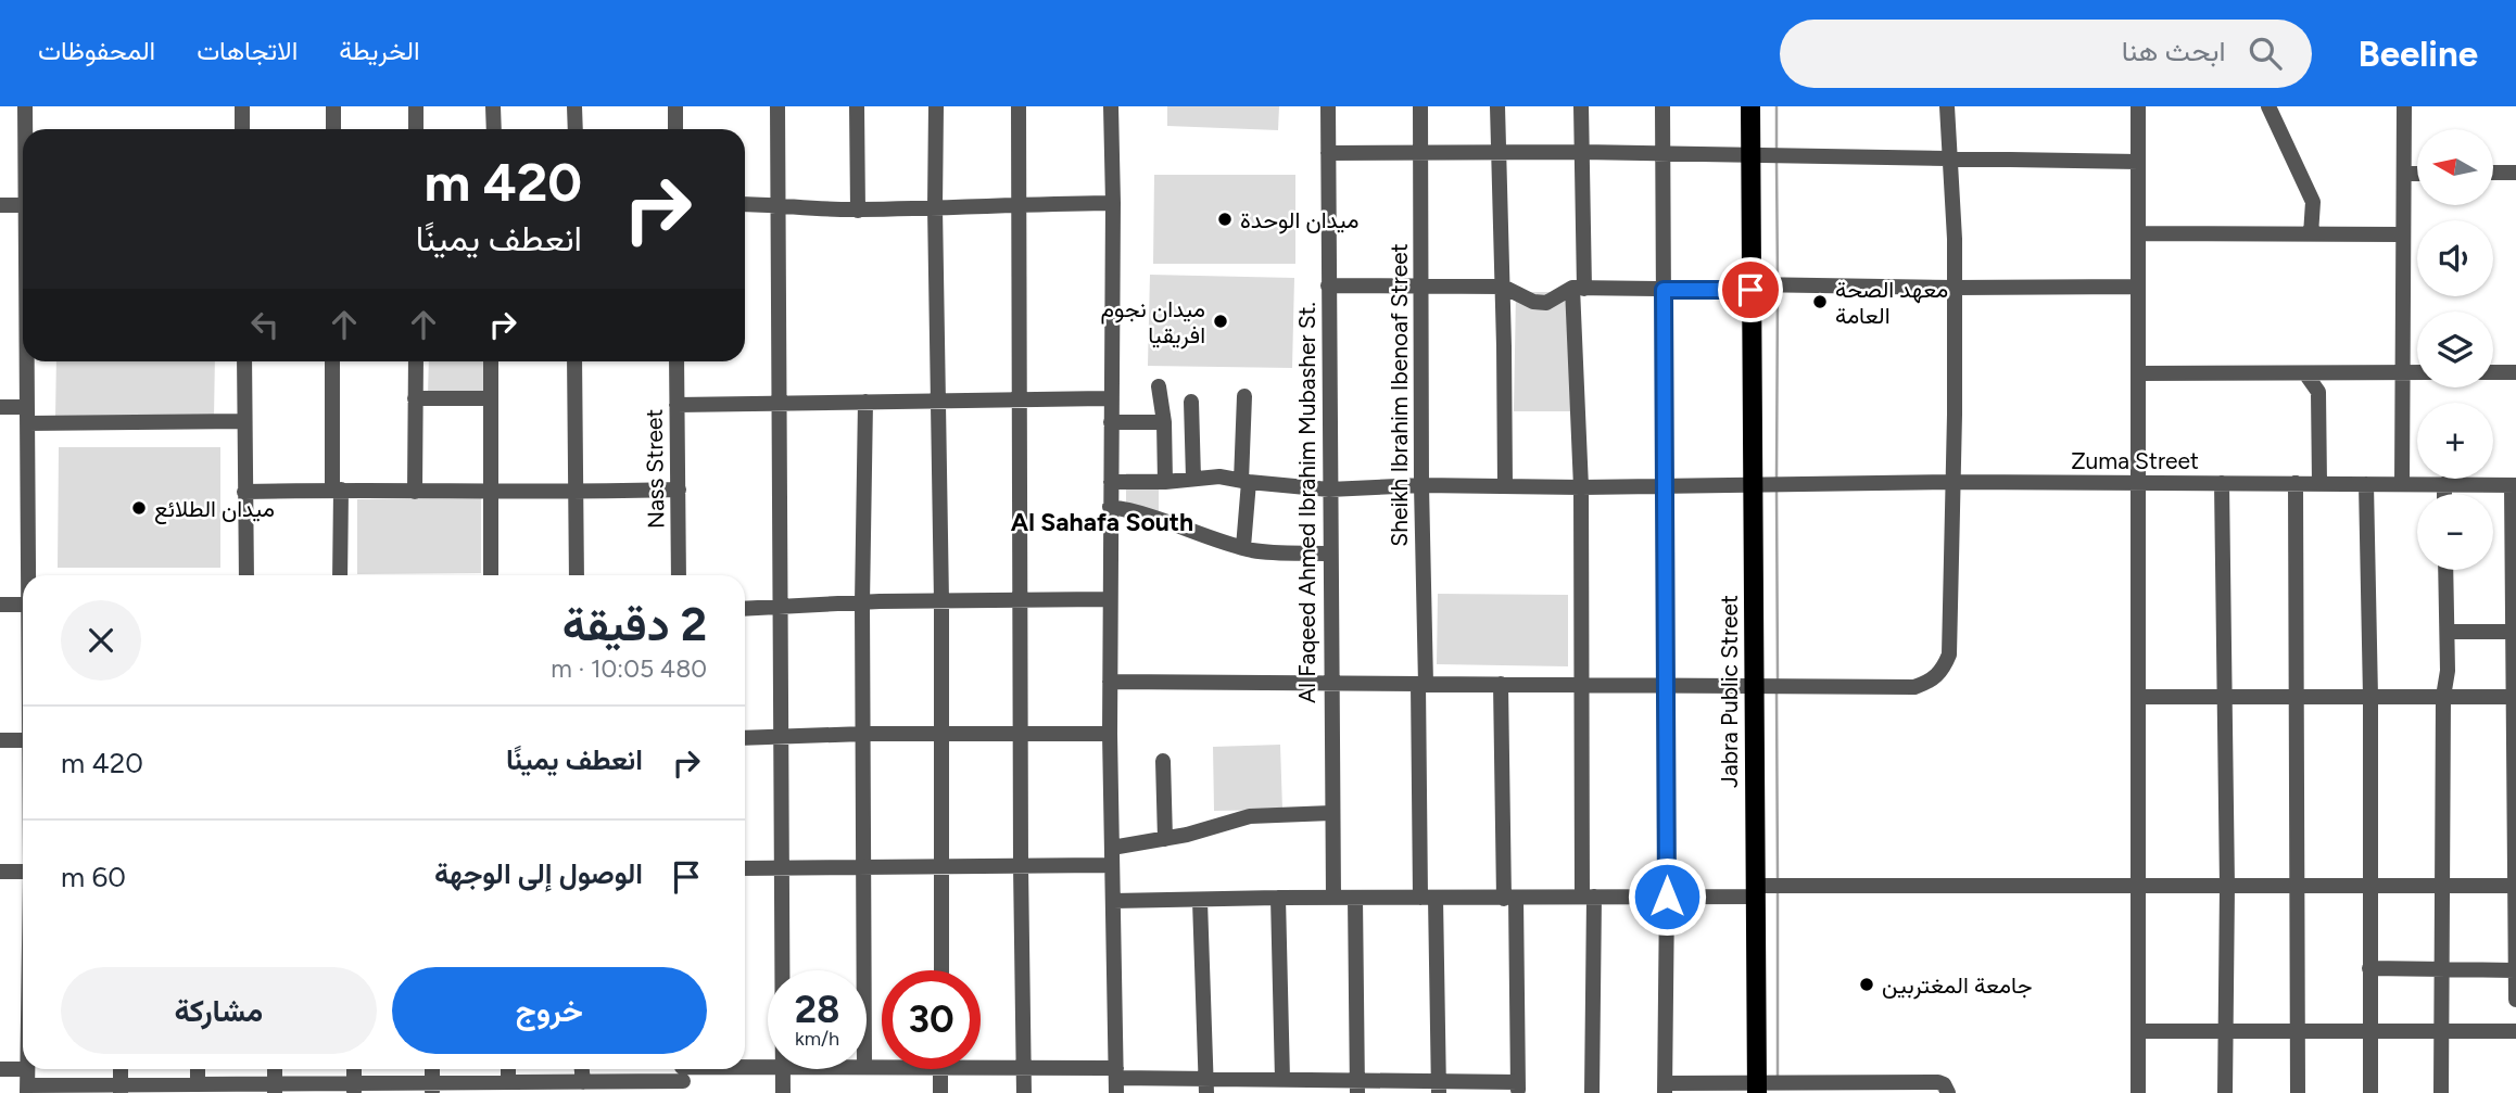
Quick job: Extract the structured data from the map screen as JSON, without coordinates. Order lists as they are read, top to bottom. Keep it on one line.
{"streets":{"main road":["Jabra Public Street"],"street":["Sheikh Ibrahim Ibenoaf Street","Zuma Street","Nass Street","Al Faqeed Ahmed Ibrahim Mubasher St."]},"crossings":[["Sheikh Ibrahim Ibenoaf Street","Zuma Street"],["Zuma Street","Al Faqeed Ahmed Ibrahim Mubasher St."],["Zuma Street","Jabra Public Street"]],"districts":["Al Sahafa South"],"places":["ميدان الوحدة","معهد الصحة العامة","ميدان نجوم افريقيا","ميدان الطلائع","جامعة المغتربين"],"north":"left","page":{"header":"Beeline","search":"ابحث هنا","nav":["الخريطة","الاتجاهات","المحفوظات"],"map_buttons":["+","−"],"turn":["420 m","انعطف يمينًا"],"heading":["2 دقيقة","480 m · 10:05"],"list":[{"name":"انعطف يمينًا","value":"420 m"},{"name":"الوصول إلى الوجهة","value":"60 m"}],"buttons":["خروج","مشاركة"],"speed":"28 km/h","limit":"30"}}
